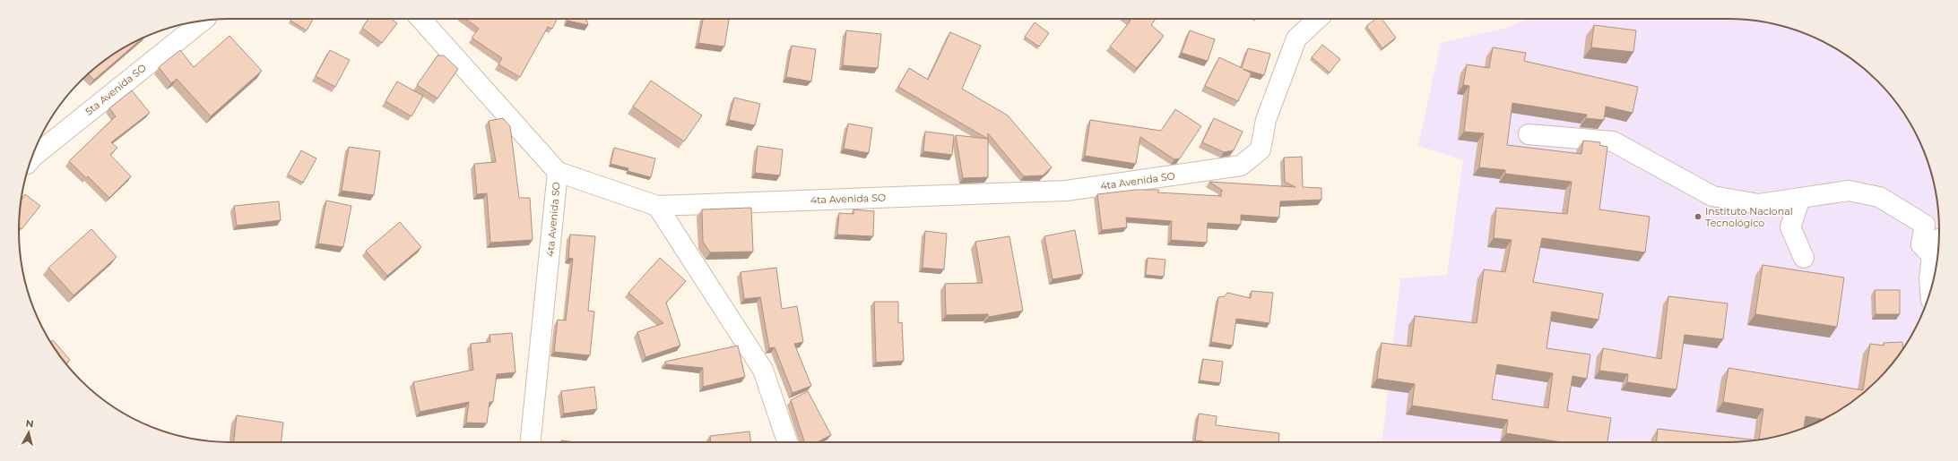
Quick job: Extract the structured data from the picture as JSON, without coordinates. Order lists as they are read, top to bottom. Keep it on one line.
{"streets":{"street":["5ta Avenida SO","4ta Avenida SO"]},"places":["Instituto Nacional Tecnológico"],"north":"top"}
